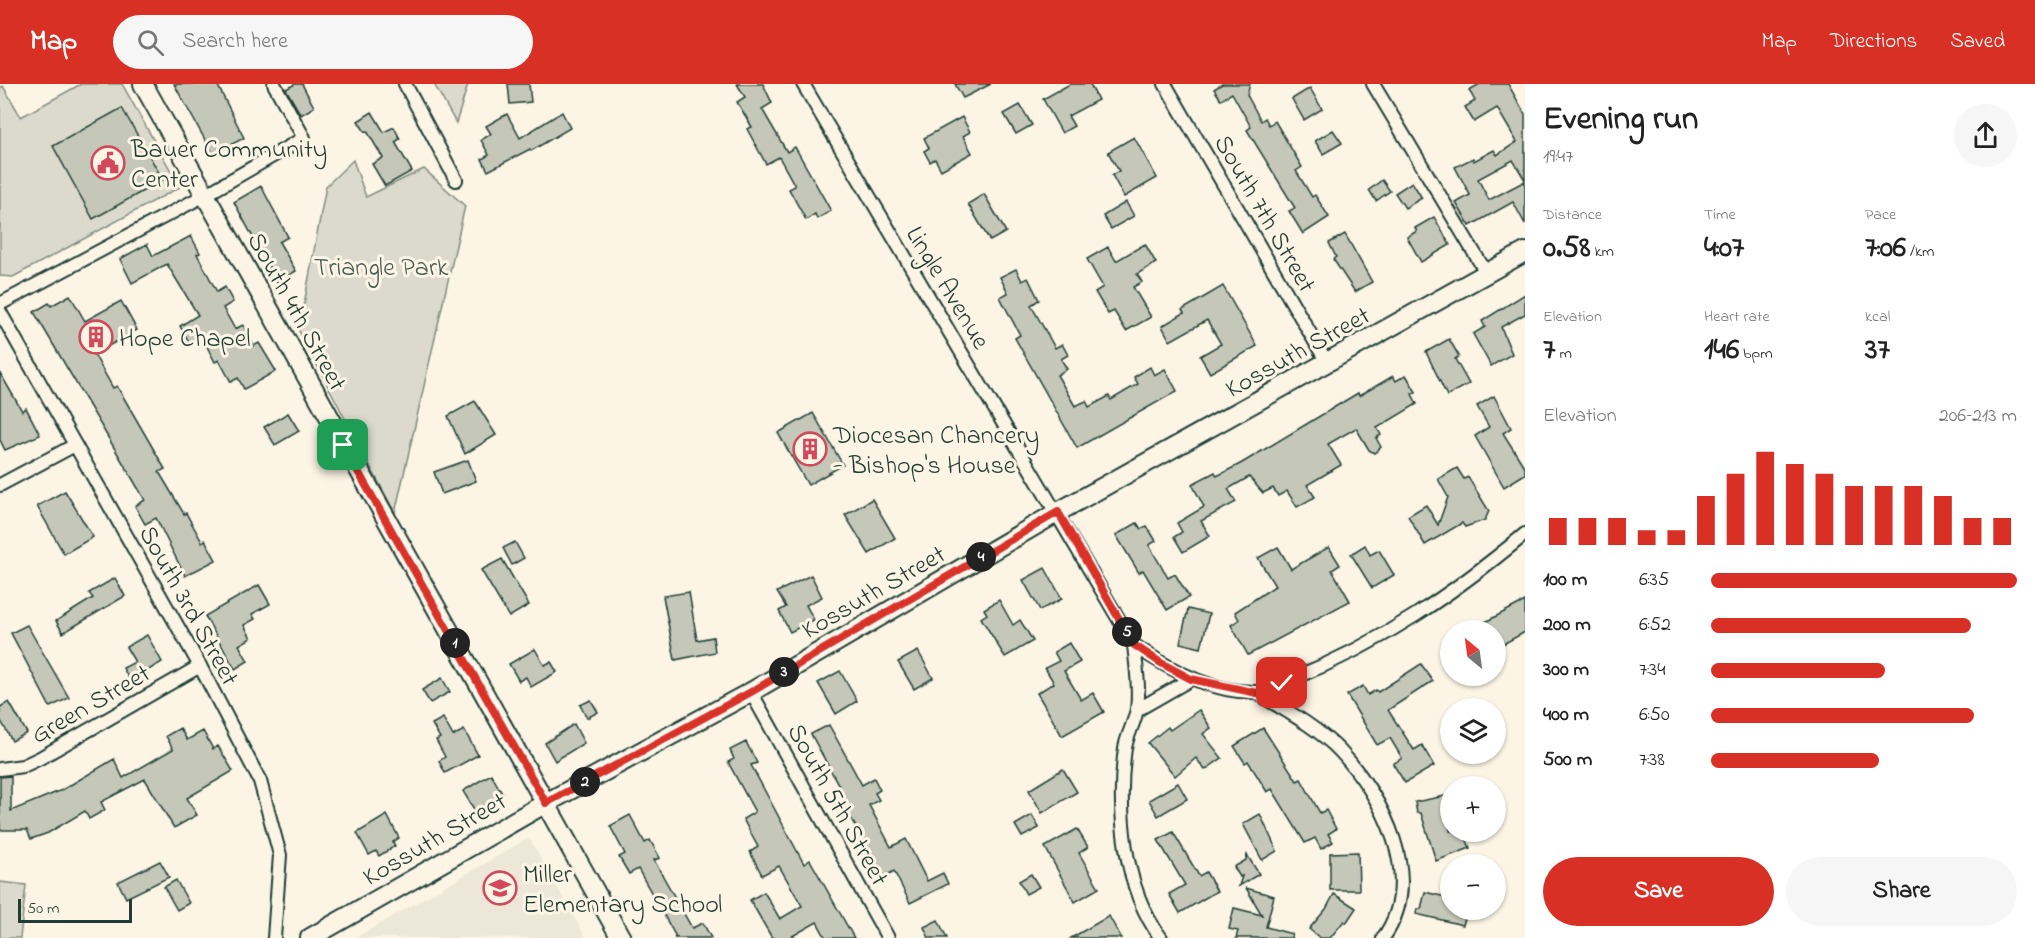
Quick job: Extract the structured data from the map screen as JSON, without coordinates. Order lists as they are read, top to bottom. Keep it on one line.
{"streets":{"street":["South 7th Street","Lingle Avenue","South 4th Street","Kossuth Street","South 3rd Street","Green Street","South 5th Street"]},"crossings":[["South 7th Street","Kossuth Street"],["Lingle Avenue","Kossuth Street"],["South 4th Street","Kossuth Street"],["Kossuth Street","South 5th Street"],["South 3rd Street","Green Street"]],"parks":["Triangle Park"],"places":{"public building":["Bauer Community Center"],"building":["Hope Chapel","Diocesan Chancery - Bishop's House"],"school or university":["Miller Elementary School"]},"scale_bar":"50 m","north":"top left","page":{"header":"Map","search":"Search here","nav":["Map","Directions","Saved"],"heading":["Evening run","19:47"],"stats":[["Distance","0.58 km"],["Time","4:07"],["Pace","7:06 /km"],["Elevation","7 m"],["Heart rate","146 bpm"],["kcal","37"]],"chart":["Elevation","206–213 m"],"pins":["4","5","1","3","2"],"list":[{"name":"100 m","note":"6:35"},{"name":"200 m","note":"6:52"},{"name":"300 m","note":"7:34"},{"name":"400 m","note":"6:50"},{"name":"500 m","note":"7:38"}],"map_buttons":["+","−"],"buttons":["Save","Share"],"scale":"50 m"}}
